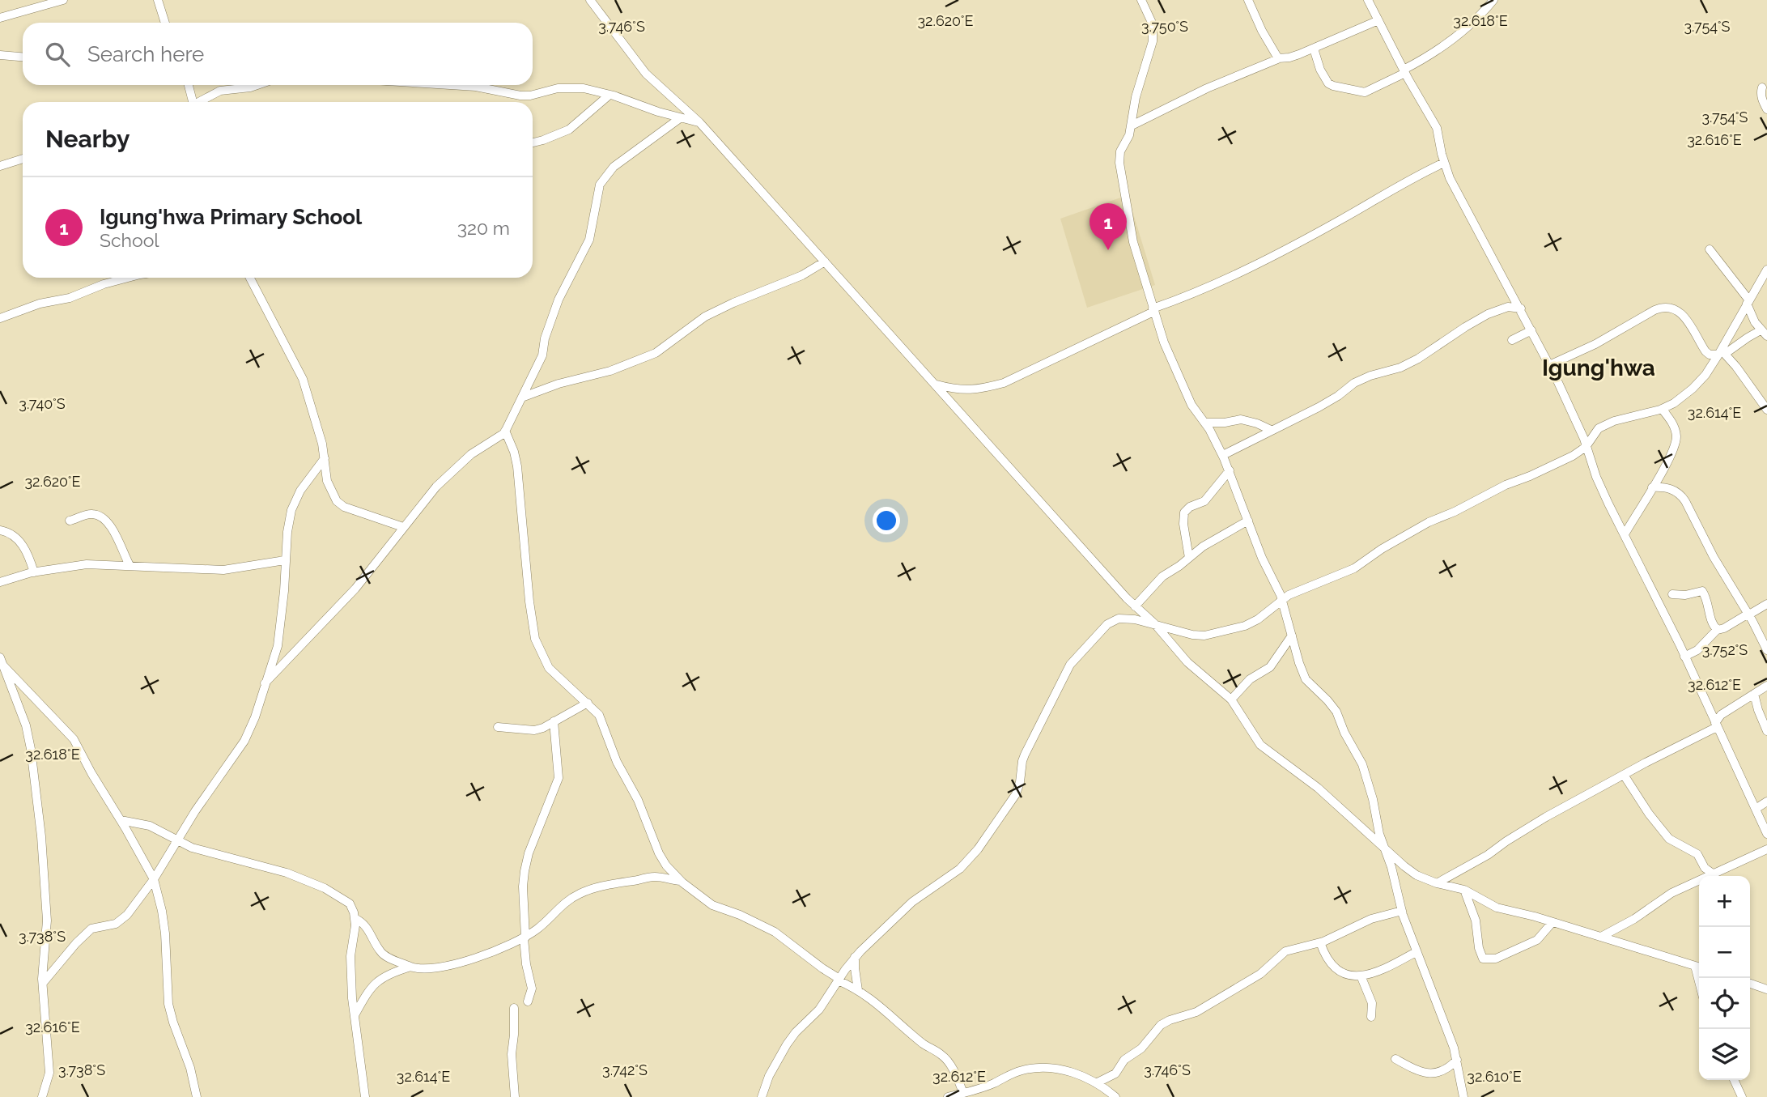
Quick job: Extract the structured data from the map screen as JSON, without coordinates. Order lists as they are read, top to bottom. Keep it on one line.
{"districts":["Igung'hwa"],"page":{"search":"Search here","heading":"Nearby","list":[{"mark":"1","name":"Igung'hwa Primary School","note":"School","value":"320 m"}],"pins":"1","map_buttons":["+","−"]},"coordinates":["32.620°E","32.618°E","3.746°S","3.750°S","3.754°S","32.616°E","3.740°S","32.614°E","3.752°S","32.612°E","3.738°S","3.742°S","32.610°E"]}
